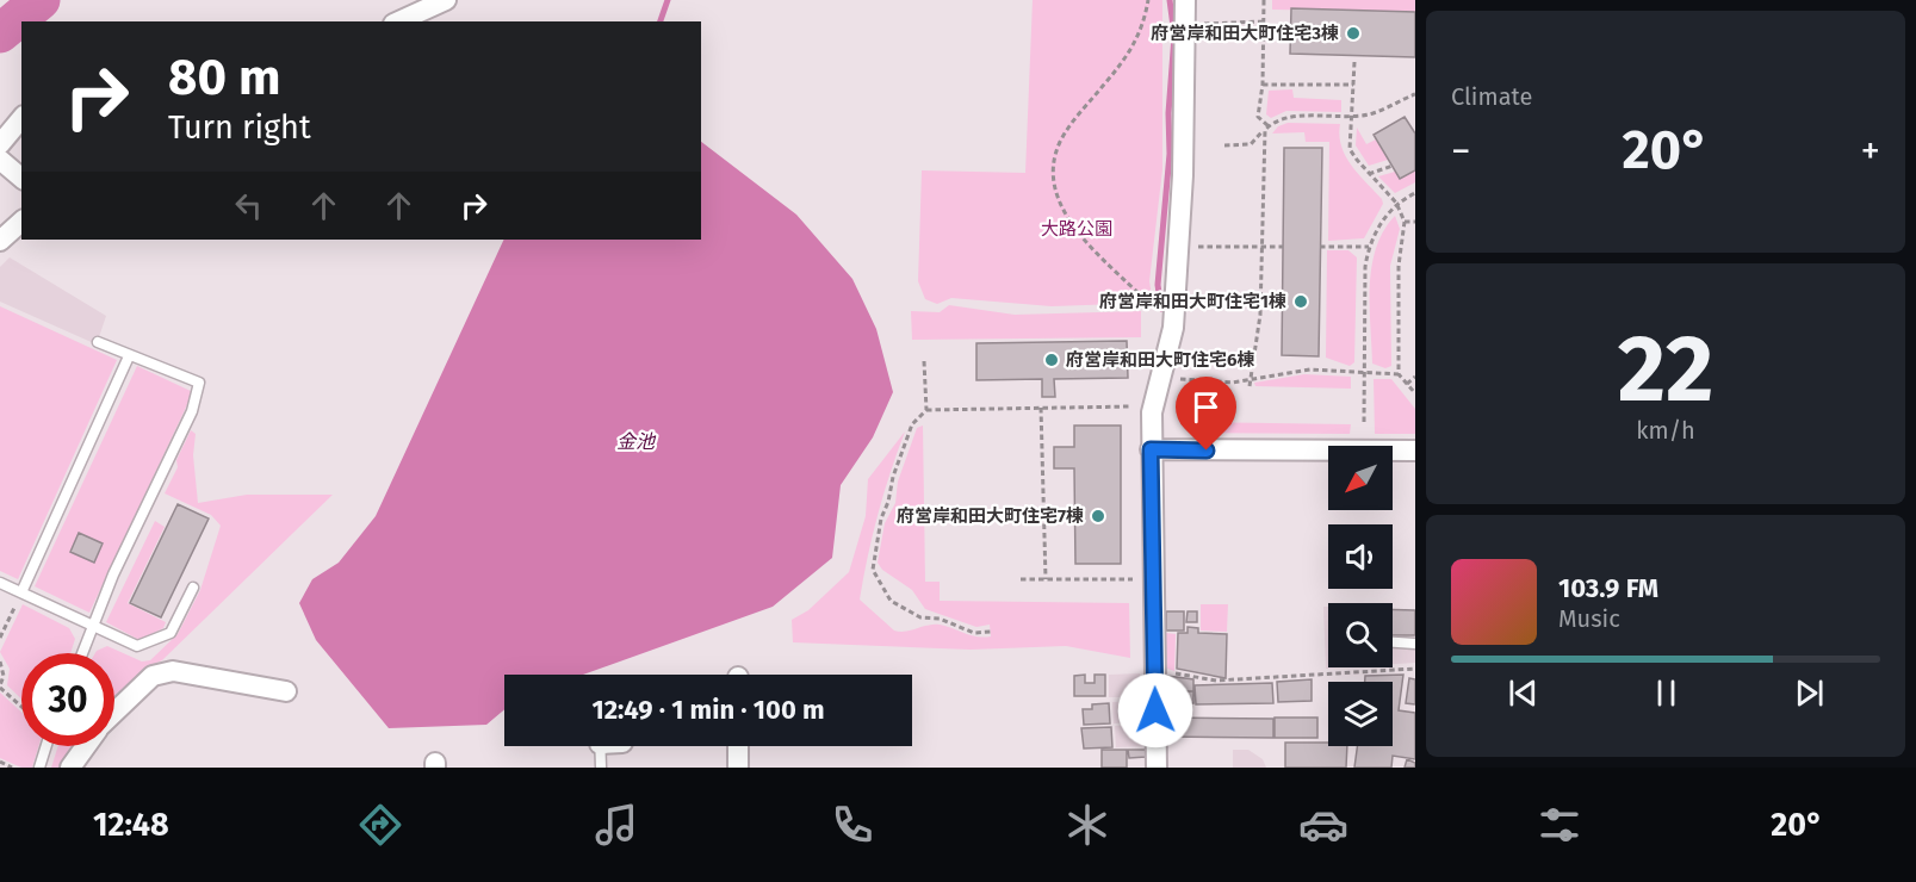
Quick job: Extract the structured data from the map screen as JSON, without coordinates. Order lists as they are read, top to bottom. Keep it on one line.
{"water":["金池"],"parks":["大路公園"],"places":["府営岸和田大町住宅3棟","府営岸和田大町住宅1棟","府営岸和田大町住宅6棟","府営岸和田大町住宅7棟"],"north":"bottom left","page":{"tile":["Climate",["22","km/h"]],"turn":["80 m","Turn right"],"heat":["−","20°","+"],"song":["103.9 FM","Music"],"limit":"30","trip":"12:49 · 1 min · 100 m","tabs":["12:48","20°"]}}
